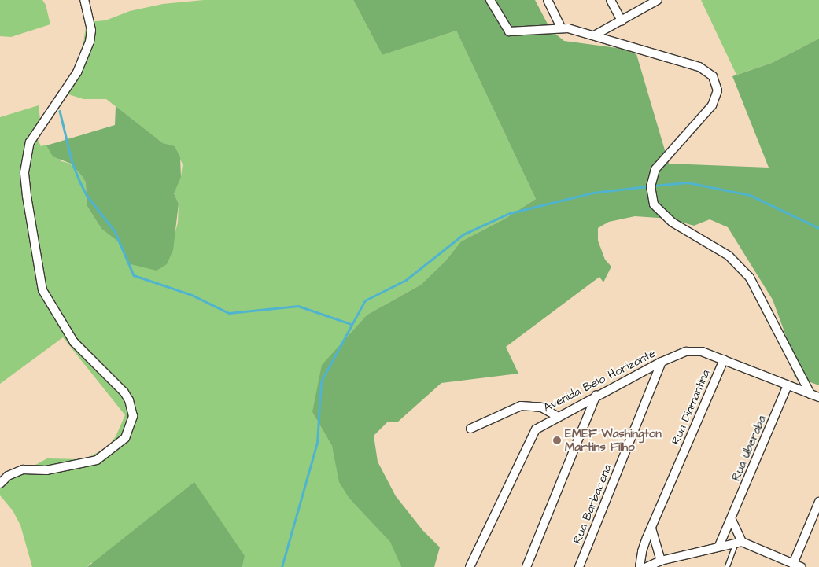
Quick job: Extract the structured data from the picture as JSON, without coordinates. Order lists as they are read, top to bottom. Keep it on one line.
{"streets":{"street":["Avenida Belo Horizonte","Rua Diamantina","Rua Uberaba","Rua Barbacena"]},"crossings":[["Avenida Belo Horizonte","Rua Diamantina"],["Avenida Belo Horizonte","Rua Uberaba"],["Avenida Belo Horizonte","Rua Barbacena"]],"places":["EMEF Washington Martins Filho"]}
